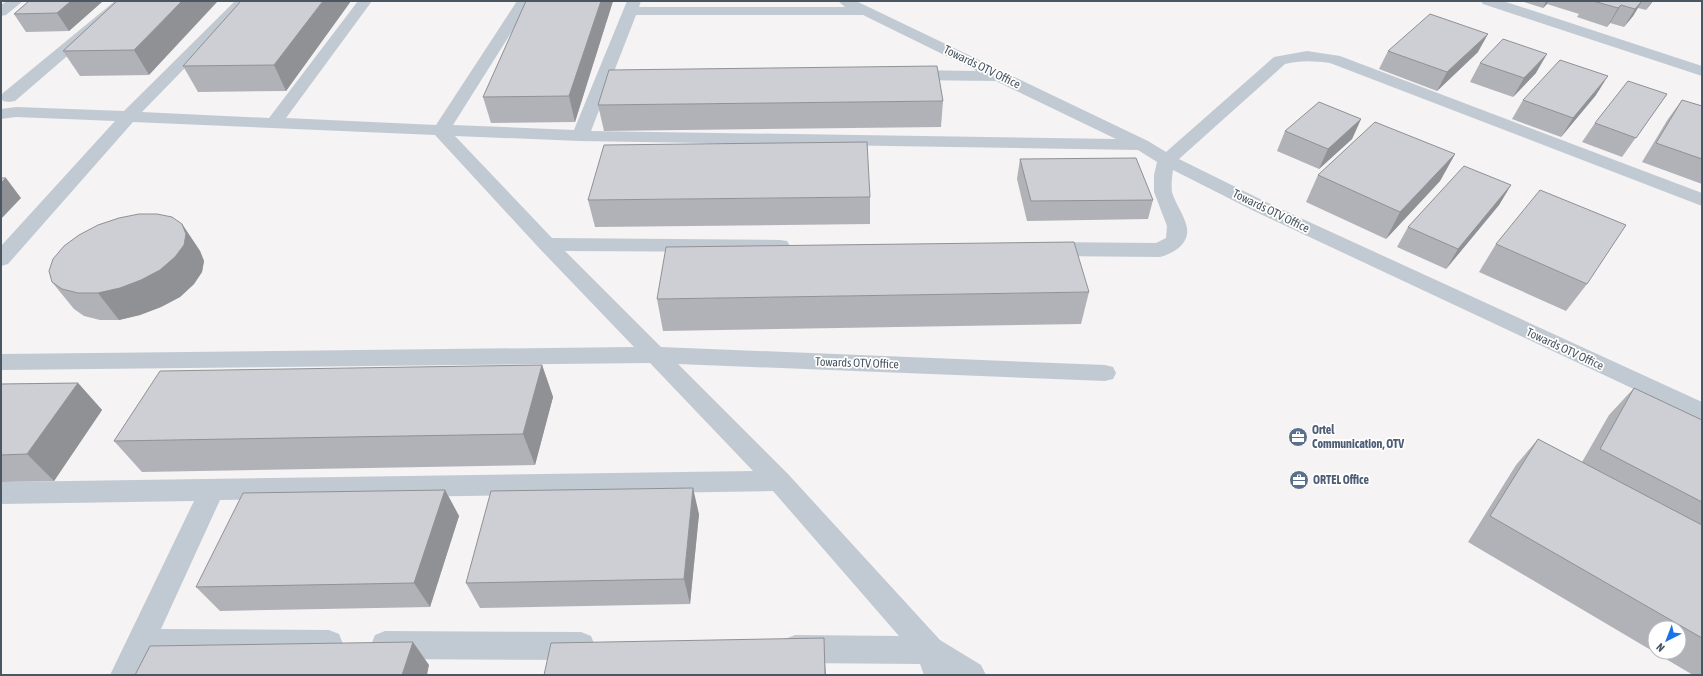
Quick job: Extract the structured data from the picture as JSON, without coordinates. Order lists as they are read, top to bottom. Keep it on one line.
{"streets":{"street":["Towards OTV Office"]},"places":{"office":["Ortel Communication, OTV","ORTEL Office"]},"north":"bottom left"}
